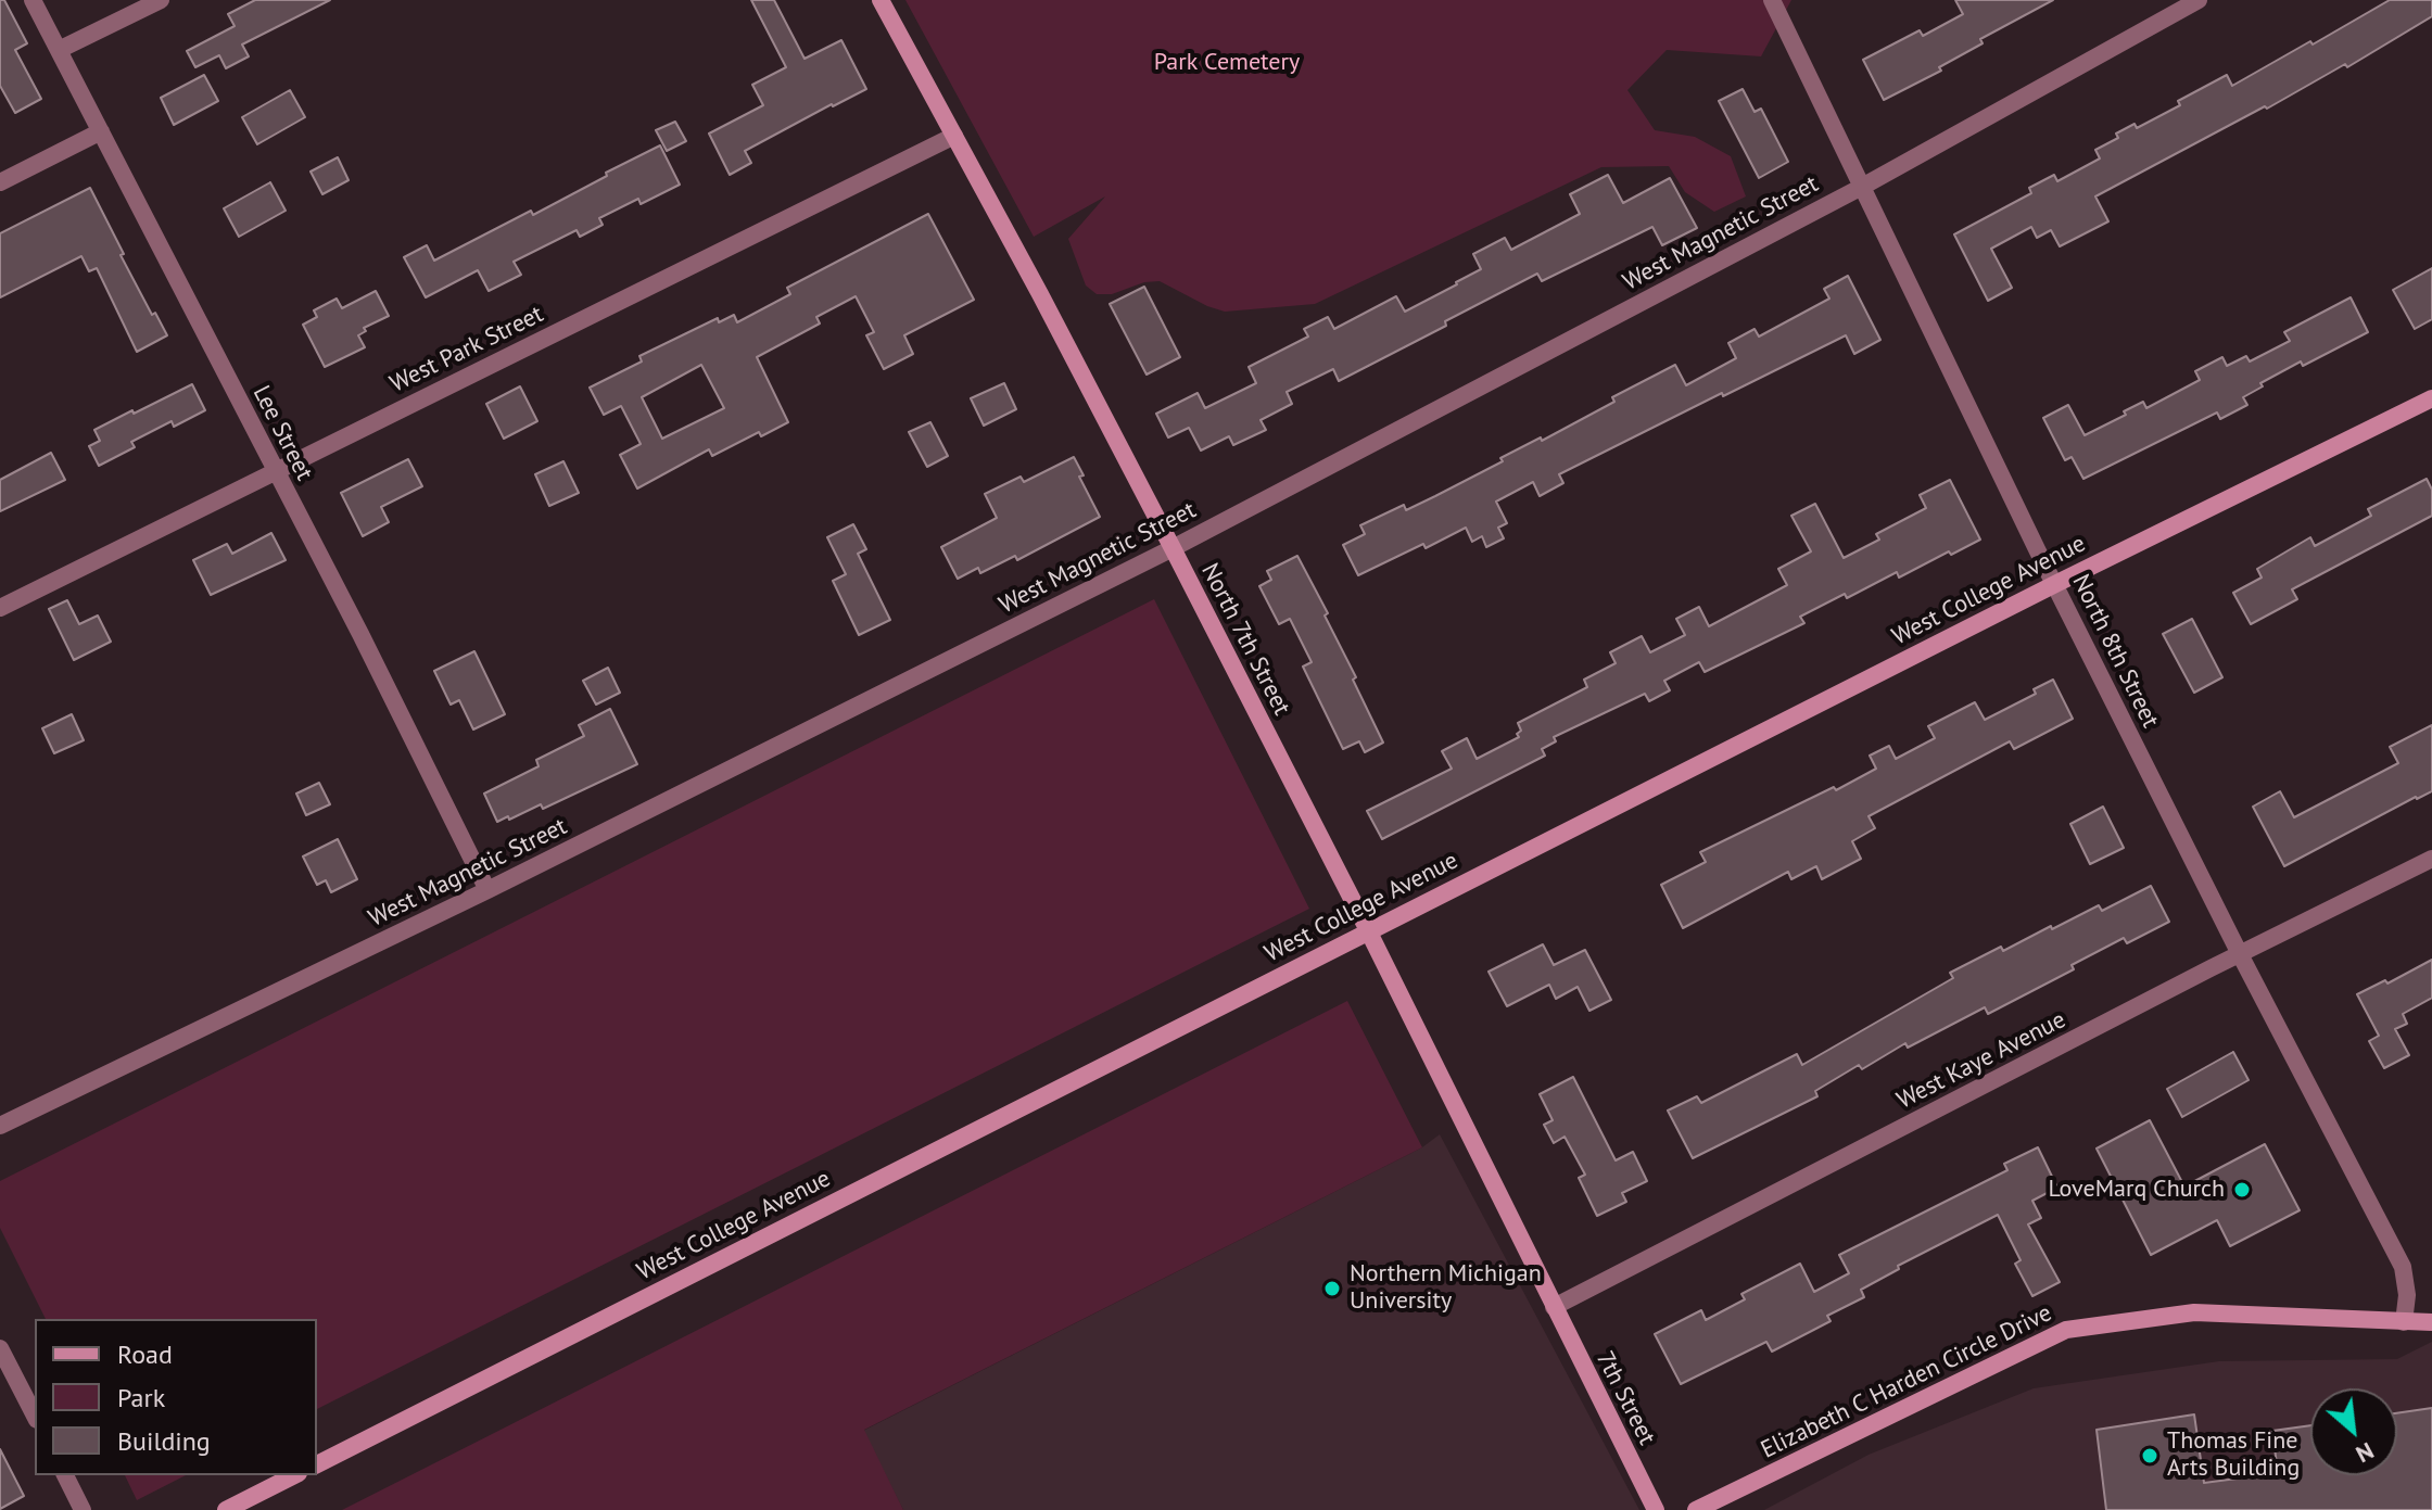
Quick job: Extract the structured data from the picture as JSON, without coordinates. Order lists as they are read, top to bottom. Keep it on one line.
{"streets":{"street":["West Magnetic Street","West Park Street","Lee Street","West College Avenue","North 7th Street","North 8th Street","West Kaye Avenue","Elizabeth C Harden Circle Drive","7th Street"]},"crossings":[["West Magnetic Street","Lee Street"],["West Magnetic Street","North 7th Street"],["West Magnetic Street","North 8th Street"],["West Park Street","Lee Street"],["West Park Street","North 7th Street"],["West College Avenue","North 7th Street"],["West College Avenue","North 8th Street"],["North 7th Street","West Kaye Avenue"],["North 7th Street","7th Street"],["North 8th Street","West Kaye Avenue"],["North 8th Street","Elizabeth C Harden Circle Drive"],["West Kaye Avenue","7th Street"]],"parks":["Park Cemetery"],"places":["LoveMarq Church","Northern Michigan University","Thomas Fine Arts Building"],"legend":["Road","Park","Building"],"north":"bottom right"}
